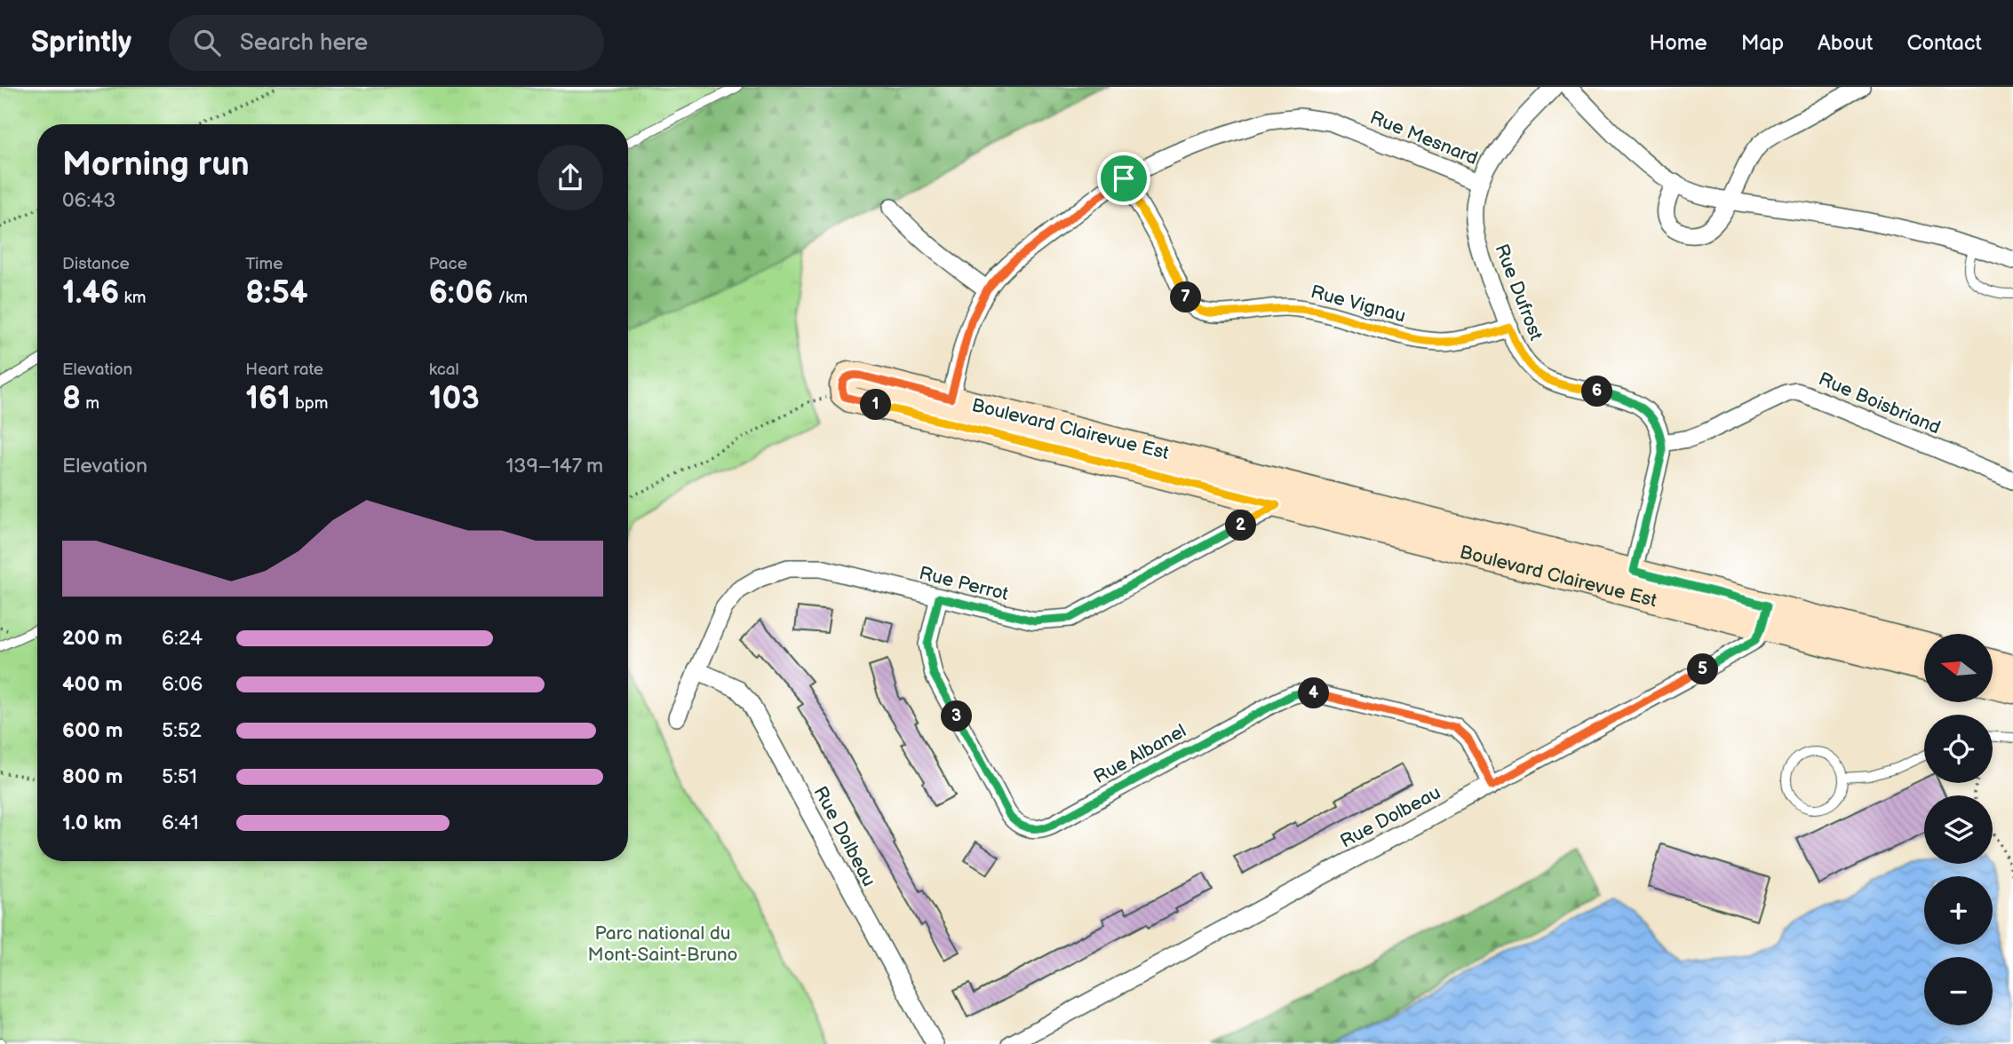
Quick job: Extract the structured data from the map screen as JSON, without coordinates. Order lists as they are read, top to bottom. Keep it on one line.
{"streets":{"street":["Rue Mesnard","Rue Dufrost","Rue Vignau","Rue Boisbriand","Boulevard Clairevue Est","Rue Perrot","Rue Albanel","Rue Dolbeau"]},"crossings":[["Rue Mesnard","Rue Dufrost"],["Rue Mesnard","Rue Vignau"],["Rue Mesnard","Boulevard Clairevue Est"],["Rue Dufrost","Rue Vignau"],["Rue Dufrost","Rue Boisbriand"],["Boulevard Clairevue Est","Rue Perrot"],["Boulevard Clairevue Est","Rue Dolbeau"],["Rue Perrot","Rue Albanel"],["Rue Perrot","Rue Dolbeau"],["Rue Albanel","Rue Dolbeau"]],"parks":["Parc national du Mont-Saint-Bruno"],"north":"left","page":{"header":"Sprintly","search":"Search here","nav":["Home","Map","About","Contact"],"heading":["Morning run","06:43"],"stats":[["Distance","1.46 km"],["Time","8:54"],["Pace","6:06 /km"],["Elevation","8 m"],["Heart rate","161 bpm"],["kcal","103"]],"pins":["7","6","1","2","5","4","3"],"chart":["Elevation","139–147 m"],"list":[{"name":"200 m","note":"6:24"},{"name":"400 m","note":"6:06"},{"name":"600 m","note":"5:52"},{"name":"800 m","note":"5:51"},{"name":"1.0 km","note":"6:41"}],"map_buttons":["+","−"]}}
